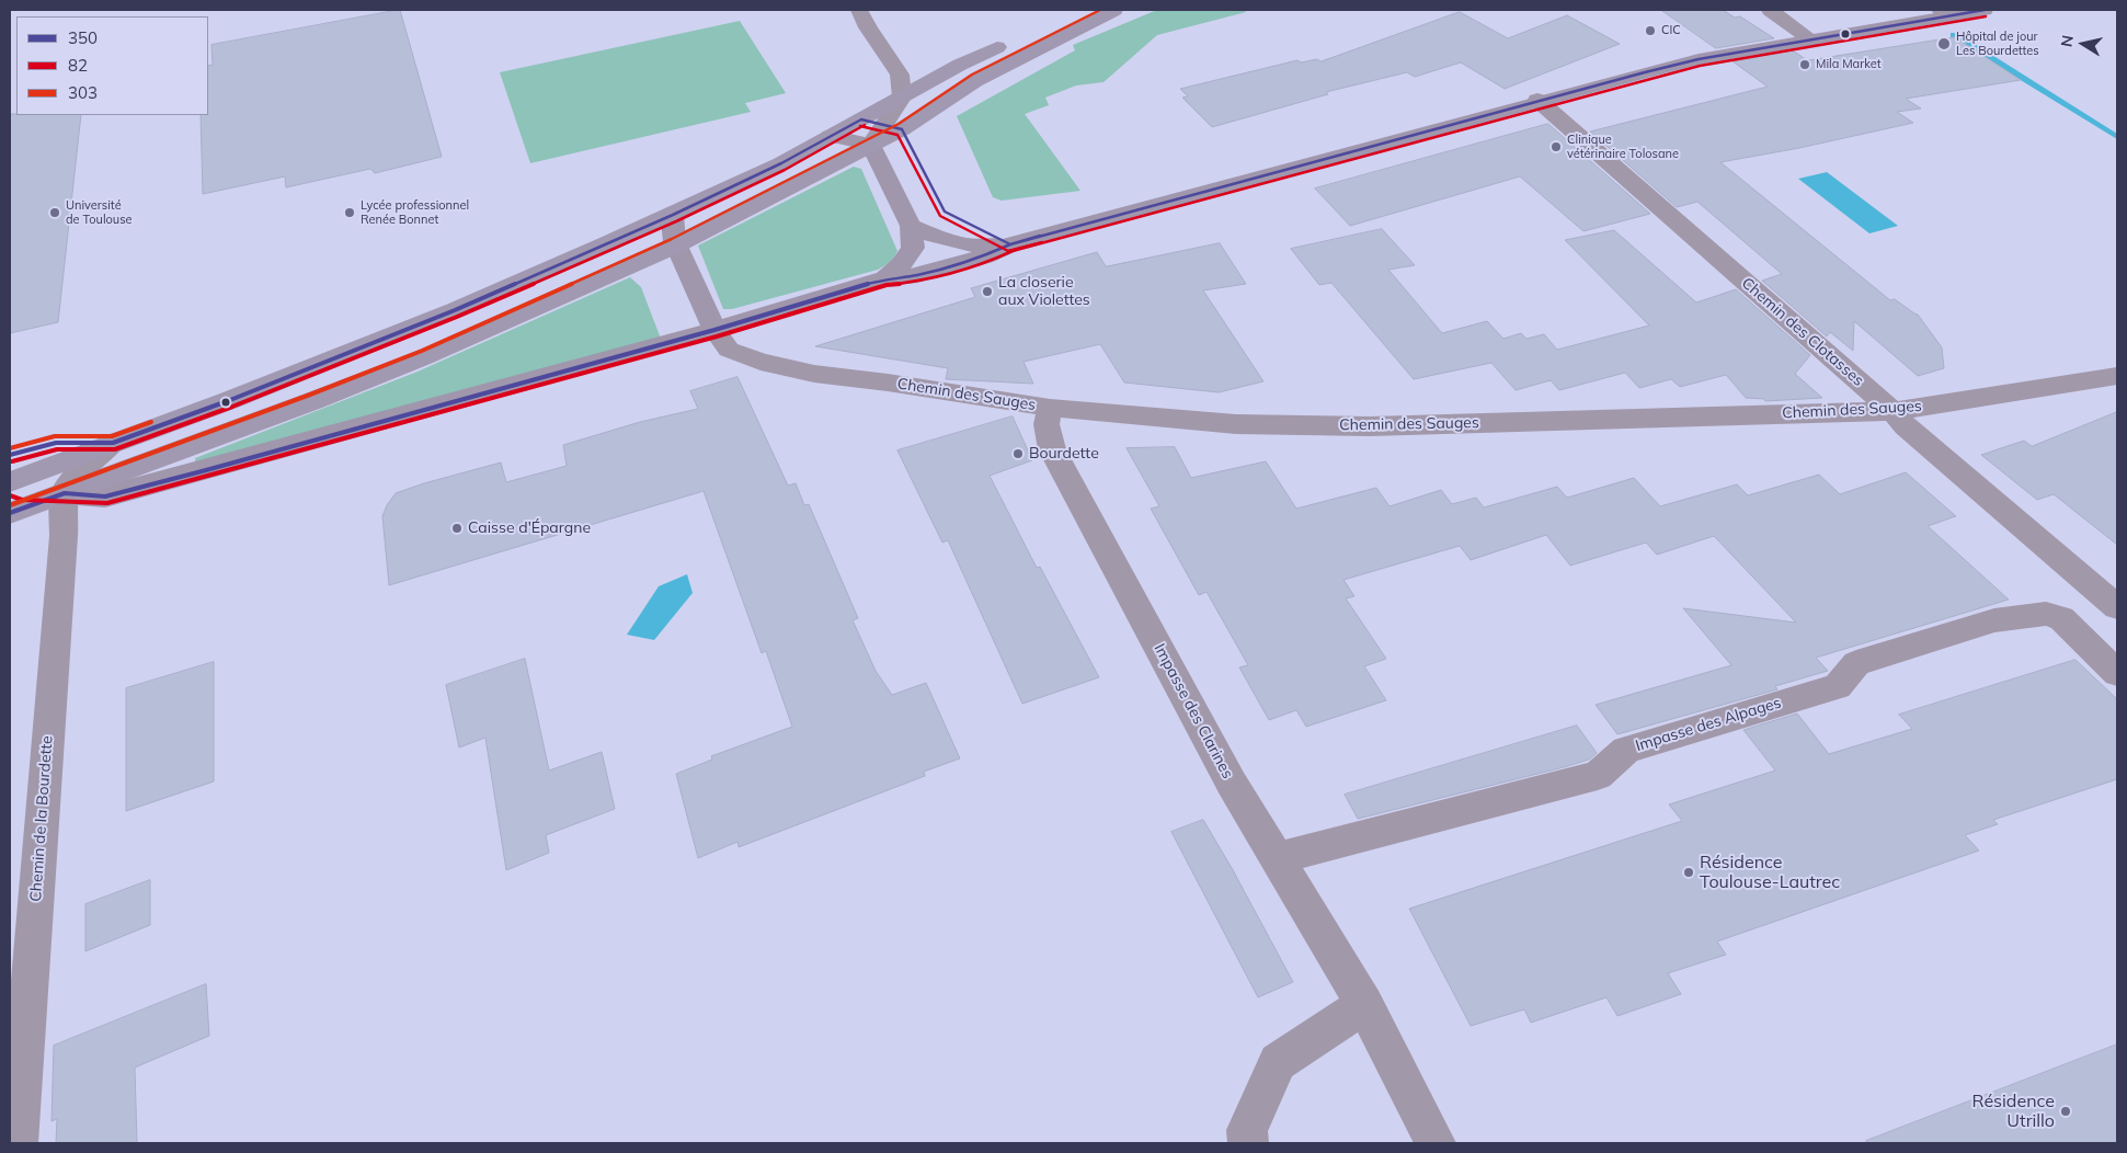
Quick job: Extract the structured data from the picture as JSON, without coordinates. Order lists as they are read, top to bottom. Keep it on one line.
{"streets":{"street":["Chemin des Clotasses","Chemin des Sauges","Impasse des Clarines","Impasse des Alpages","Chemin de la Bourdette"]},"crossings":[["Chemin des Clotasses","Chemin des Sauges"],["Chemin des Sauges","Impasse des Clarines"],["Impasse des Clarines","Impasse des Alpages"]],"places":["CIC","Hôpital de jour Les Bourdettes","Mila Market","Clinique vétérinaire Tolosane","Université de Toulouse","Lycée professionnel Renée Bonnet","La closerie aux Violettes","Bourdette","Caisse d'Épargne","Résidence Toulouse-Lautrec","Résidence Utrillo"],"lines":["transit line 350","transit line 303","transit line 82"],"legend":["350","82","303"],"north":"left"}
